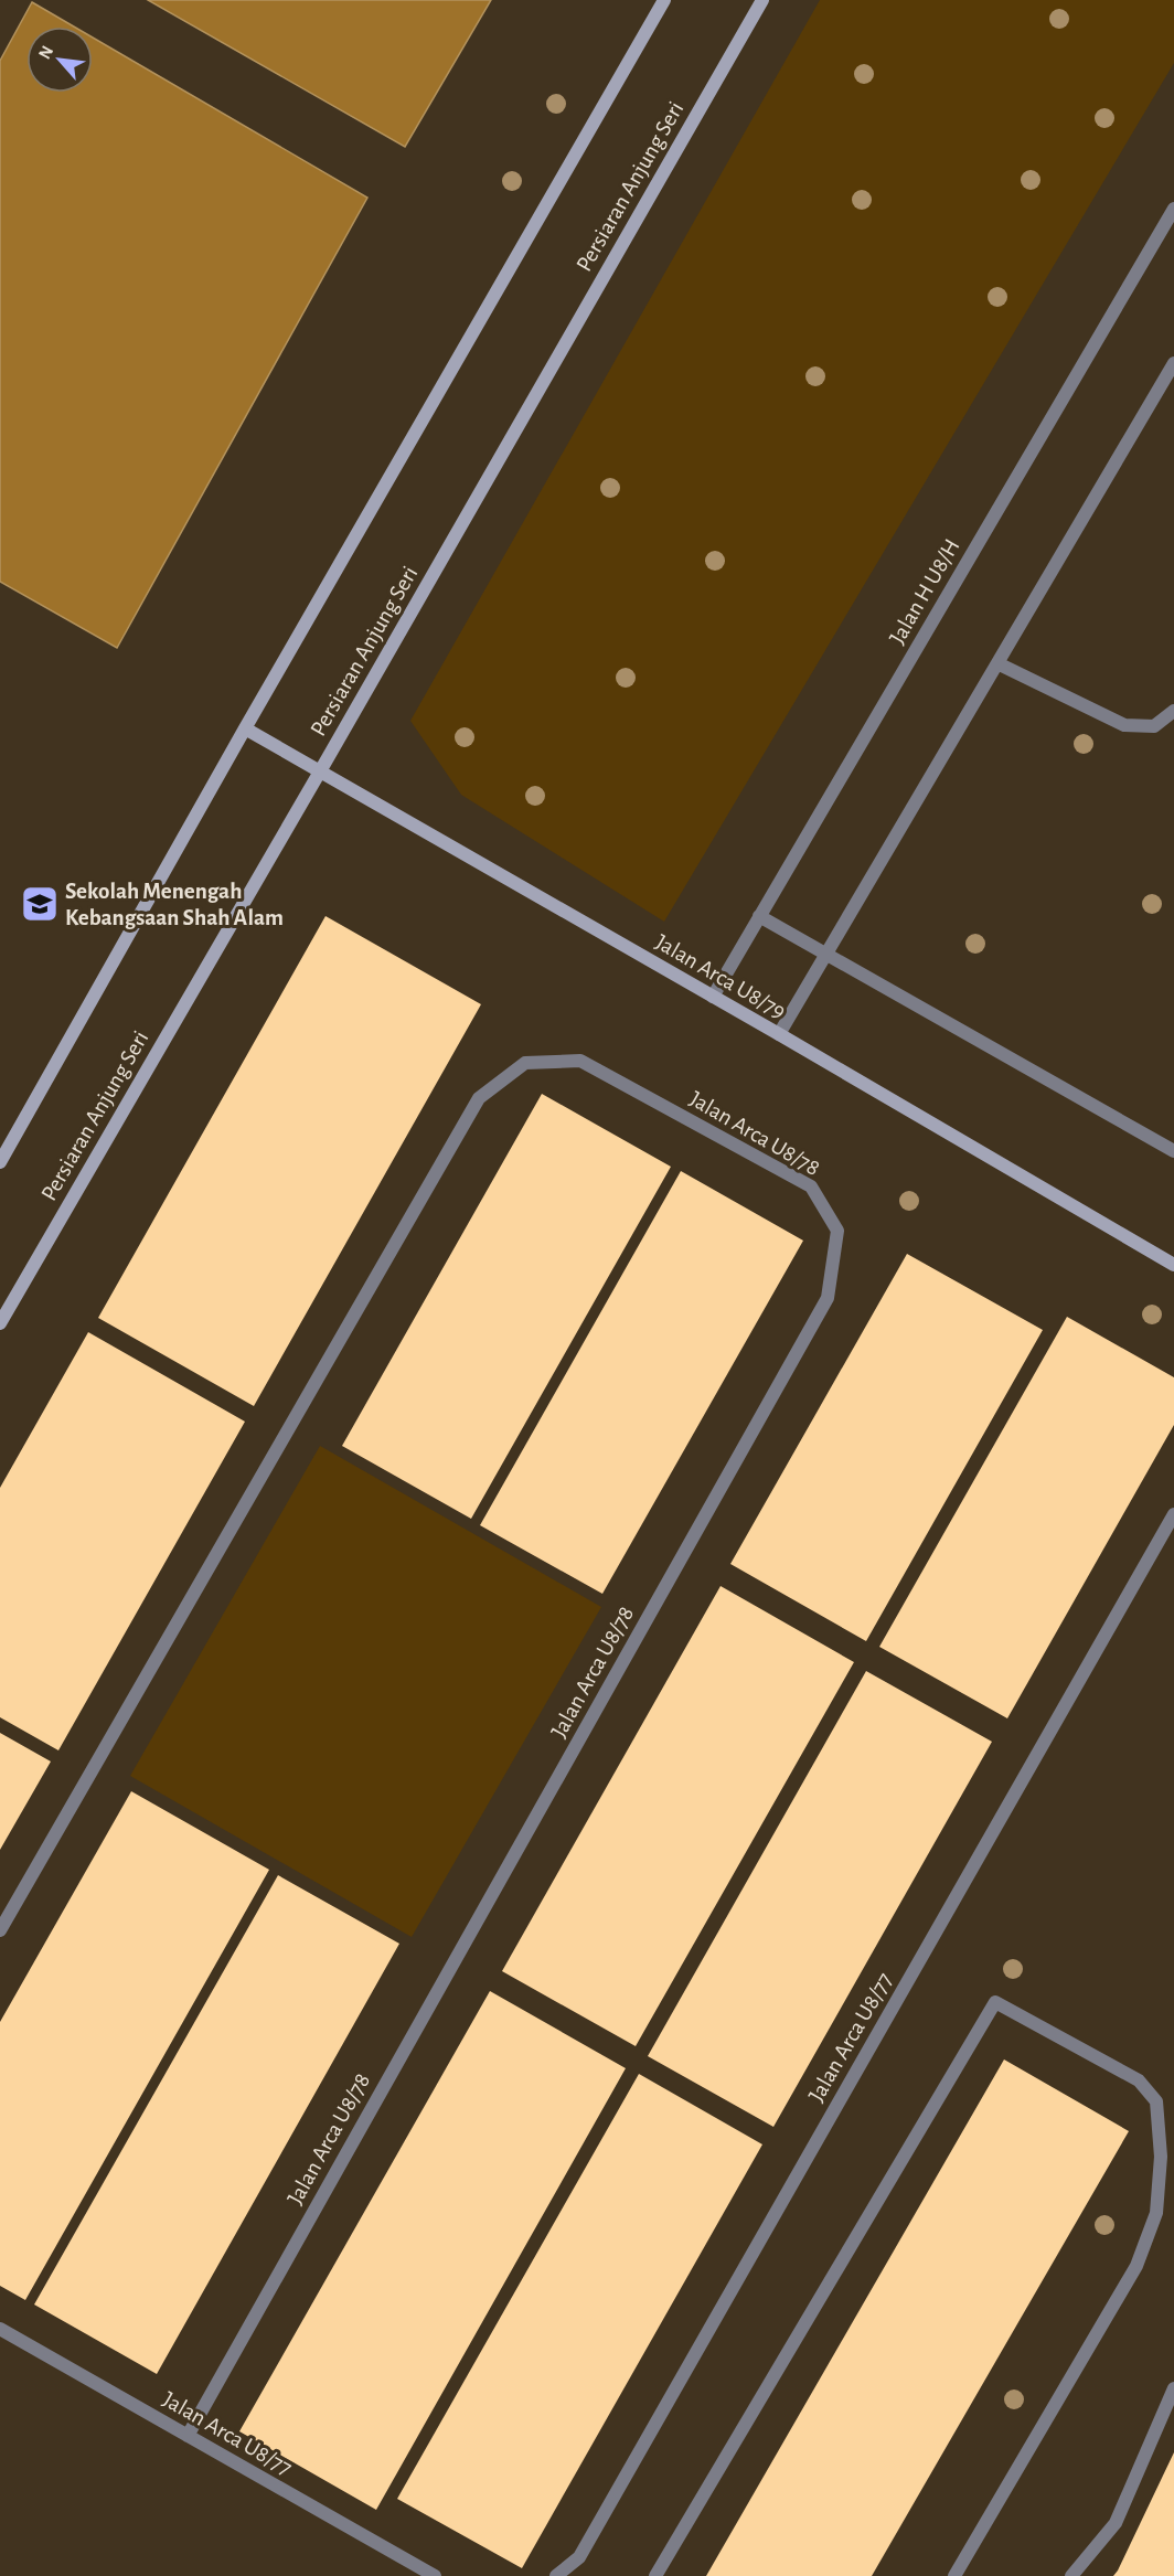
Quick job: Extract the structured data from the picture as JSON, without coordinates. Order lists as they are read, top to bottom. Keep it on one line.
{"streets":{"street":["Persiaran Anjung Seri","Jalan H U8/H","Jalan Arca U8/79","Jalan Arca U8/78","Jalan Arca U8/77"]},"crossings":[["Persiaran Anjung Seri","Jalan Arca U8/79"],["Jalan H U8/H","Jalan Arca U8/79"],["Jalan Arca U8/78","Jalan Arca U8/77"]],"places":{"school or university":["Sekolah Menengah Kebangsaan Shah Alam"]},"north":"top left"}
